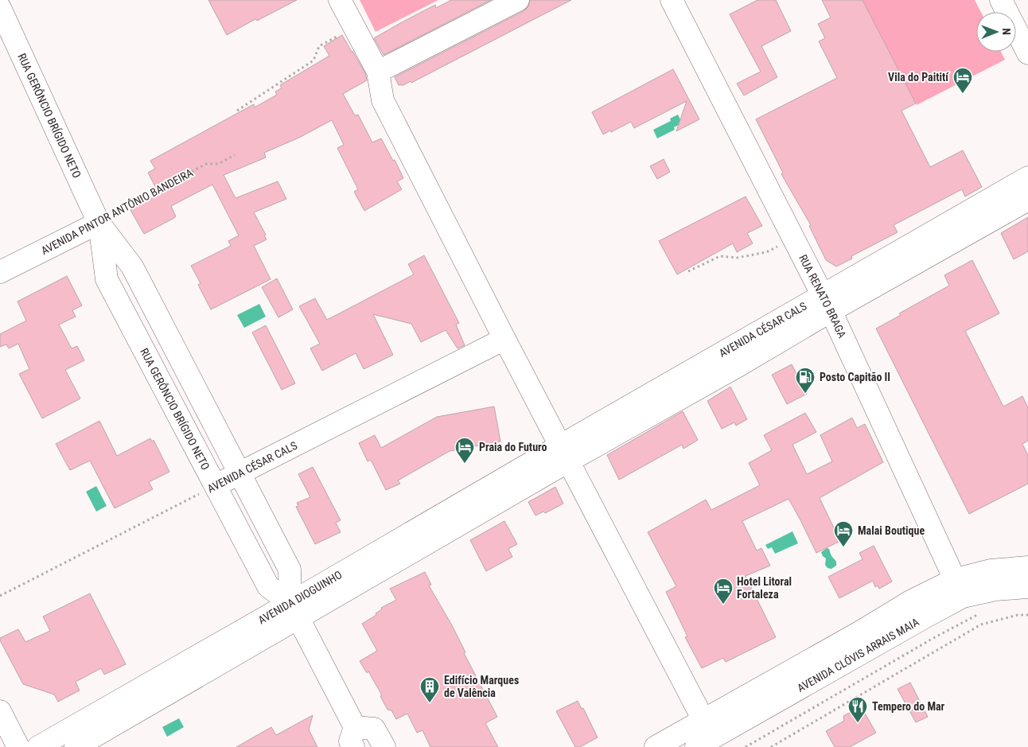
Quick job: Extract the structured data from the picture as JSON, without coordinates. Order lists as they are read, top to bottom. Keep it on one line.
{"streets":{"street":["RUA GERÔNCIO BRÍGIDO NETO","AVENIDA PINTOR ANTÔNIO BANDEIRA","RUA RENATO BRAGA","AVENIDA CÉSAR CALS","AVENIDA DIOGUINHO","AVENIDA CLÓVIS ARRAIS MAIA"]},"crossings":[["RUA GERÔNCIO BRÍGIDO NETO","AVENIDA PINTOR ANTÔNIO BANDEIRA"],["RUA GERÔNCIO BRÍGIDO NETO","AVENIDA CÉSAR CALS"],["RUA GERÔNCIO BRÍGIDO NETO","AVENIDA DIOGUINHO"],["RUA RENATO BRAGA","AVENIDA CÉSAR CALS"],["RUA RENATO BRAGA","AVENIDA CLÓVIS ARRAIS MAIA"],["AVENIDA CÉSAR CALS","AVENIDA DIOGUINHO"]],"places":{"hotel":["Vila do Paitití","Praia do Futuro","Malai Boutique","Hotel Litoral Fortaleza"],"fuel station":["Posto Capitão II"],"building":["Edifício Marques de Valência"],"restaurant":["Tempero do Mar"]},"north":"right"}
